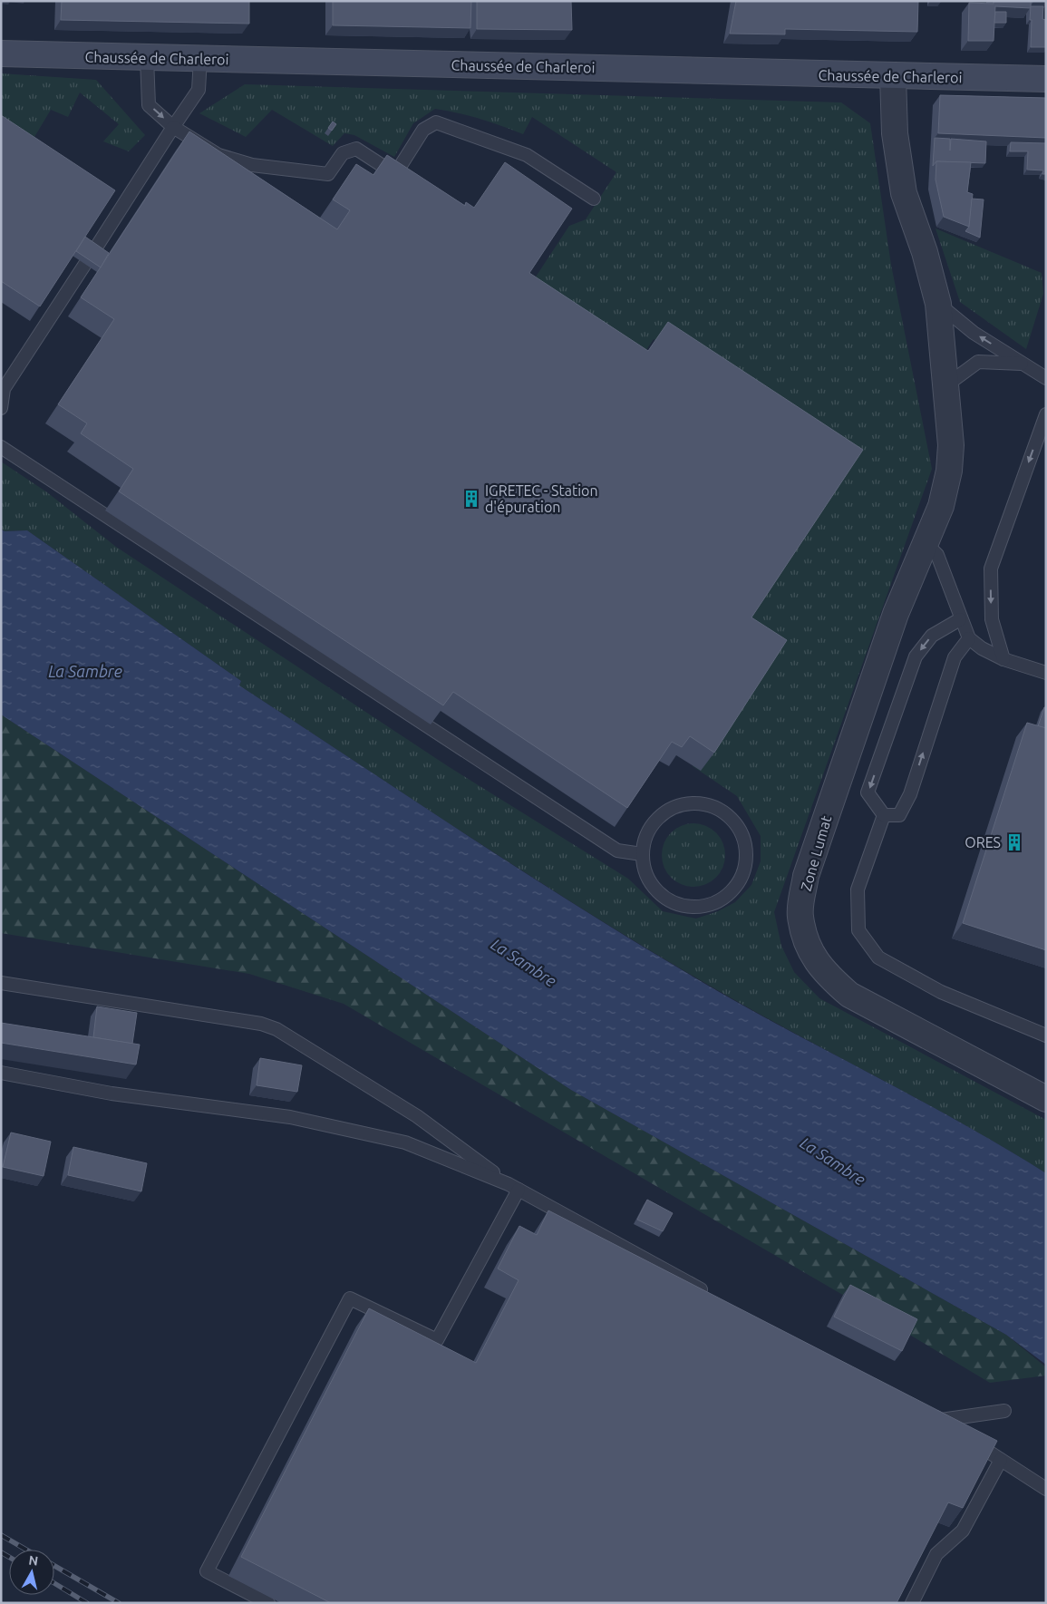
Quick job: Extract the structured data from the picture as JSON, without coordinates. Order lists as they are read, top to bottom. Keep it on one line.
{"streets":{"main road":["Chaussée de Charleroi"],"street":["Zone Lumat"]},"crossings":[["Chaussée de Charleroi","Zone Lumat"]],"water":["La Sambre"],"places":{"building":["IGRETEC - Station d'épuration","ORES"]},"north":"top"}
